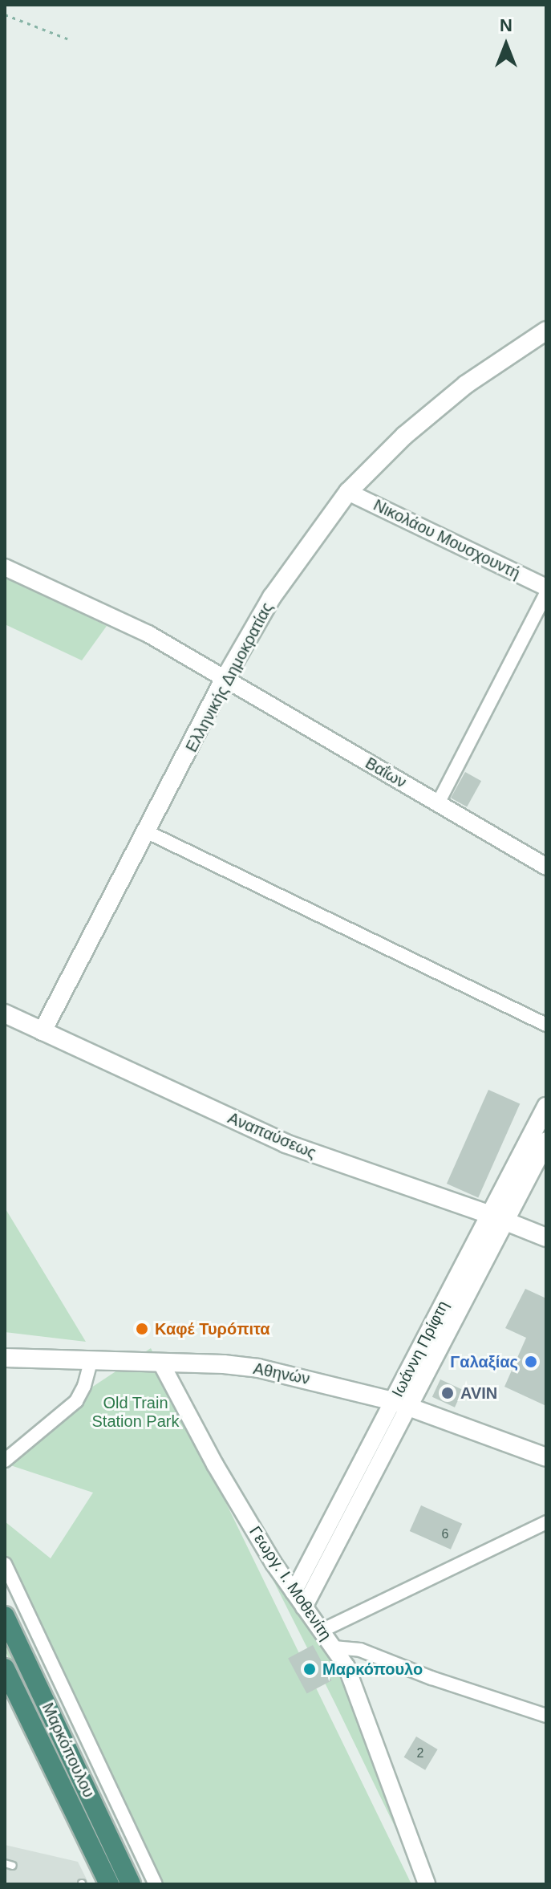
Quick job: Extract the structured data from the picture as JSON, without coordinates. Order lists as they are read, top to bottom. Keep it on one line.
{"streets":{"highway":["Μαρκόπουλου"],"main road":["Ελληνικής Δημοκρατίας","Αναπαύσεως","Ιωάννη Πρίφτη","Αθηνών"],"street":["Νικολάου Μουσχουντή","Βαΐων","Γεωργ. Ι. Μοθενίτη"]},"crossings":[["Νικολάου Μουσχουντή","Ελληνικής Δημοκρατίας"],["Ελληνικής Δημοκρατίας","Βαΐων"],["Ελληνικής Δημοκρατίας","Αναπαύσεως"],["Αναπαύσεως","Ιωάννη Πρίφτη"],["Ιωάννη Πρίφτη","Αθηνών"],["Ιωάννη Πρίφτη","Γεωργ. Ι. Μοθενίτη"],["Αθηνών","Γεωργ. Ι. Μοθενίτη"]],"parks":["Old Train Station Park"],"places":["Καφέ Τυρóπιτα","Γαλαξίας","AVIN","Μαρκόπουλο"],"house_numbers":["6","2"],"north":"top"}
